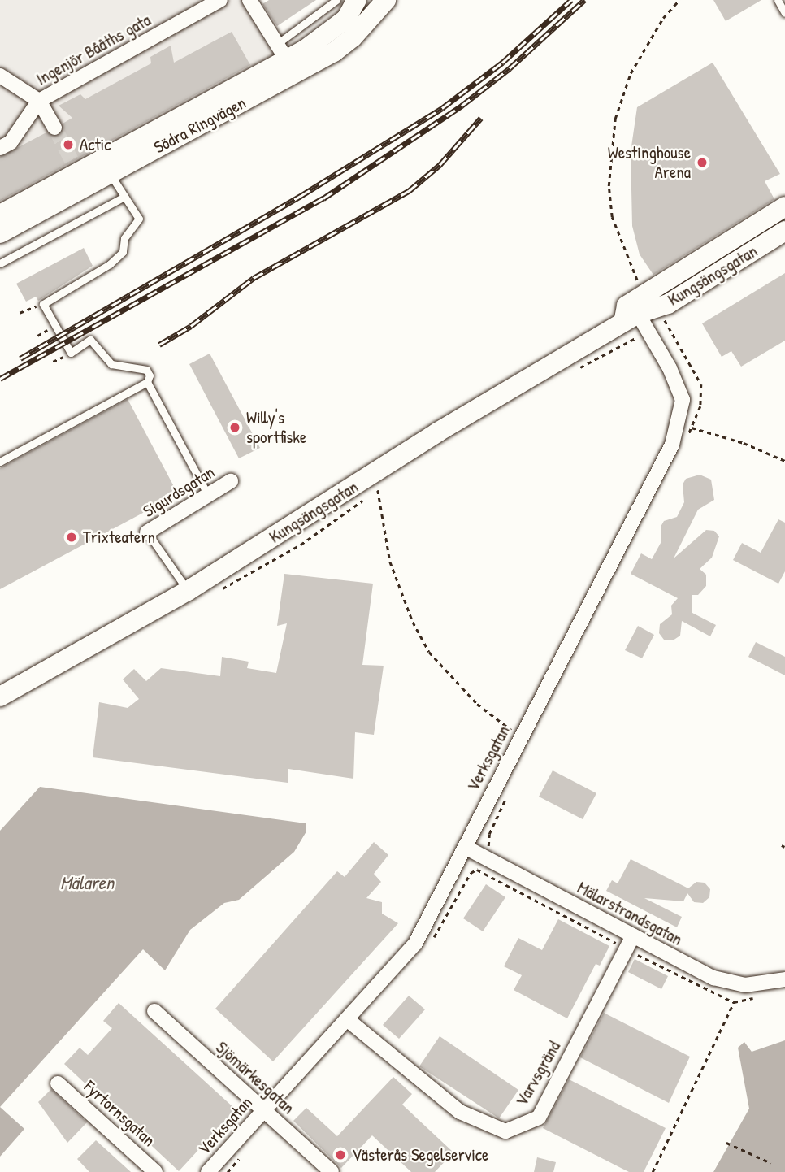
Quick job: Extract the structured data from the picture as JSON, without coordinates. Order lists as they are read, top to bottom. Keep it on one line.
{"streets":{"main road":["Södra Ringvägen","Kungsängsgatan"],"street":["Ingenjör Bååths gata","Sigurdsgatan","Verksgatan","Mälarstrandsgatan","Varvsgränd","Sjömärkesgatan","Fyrtornsgatan"]},"crossings":[["Kungsängsgatan","Sigurdsgatan"],["Kungsängsgatan","Verksgatan"],["Verksgatan","Mälarstrandsgatan"],["Verksgatan","Varvsgränd"],["Verksgatan","Sjömärkesgatan"],["Mälarstrandsgatan","Varvsgränd"]],"water":["Mälaren"],"places":["Actic","Westinghouse Arena","Willy's sportfiske","Trixteatern","Västerås Segelservice"]}
